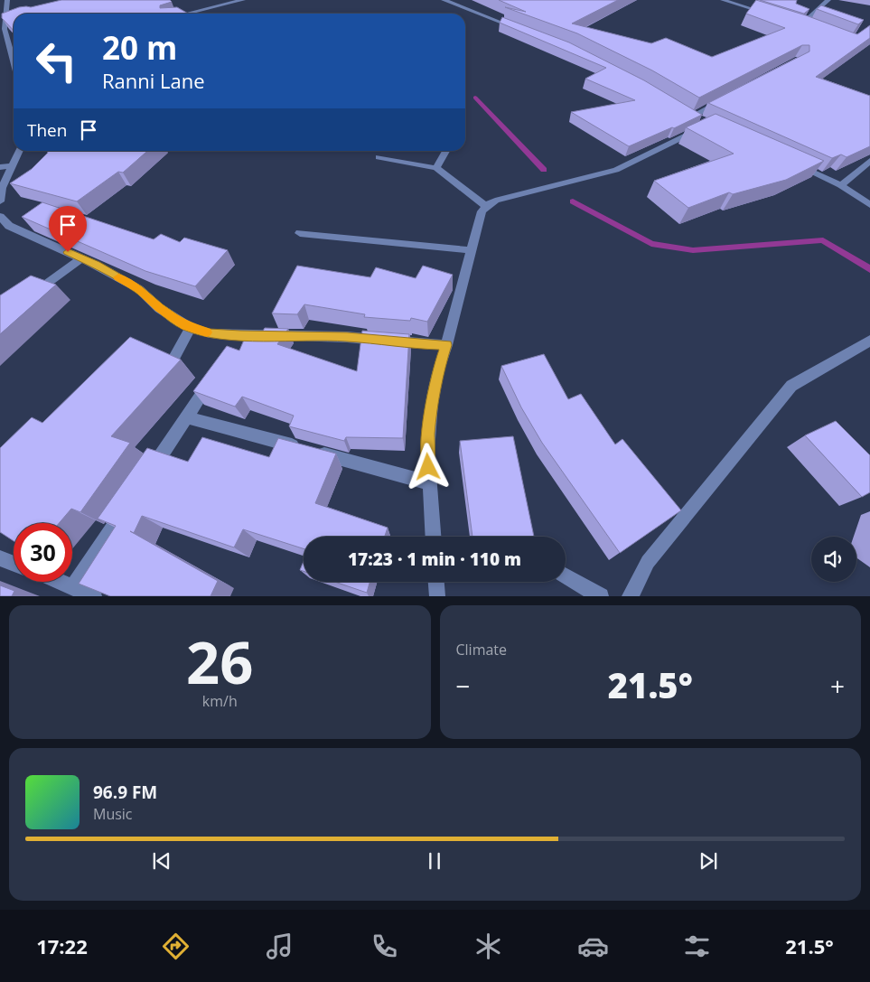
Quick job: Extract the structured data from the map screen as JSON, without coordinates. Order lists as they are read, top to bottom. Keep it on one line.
{"page":{"turn":["20 m","Ranni Lane"],"then":"Then","limit":"30","trip":"17:23 · 1 min · 110 m","tile":[["26","km/h"],"Climate"],"heat":["−","21.5°","+"],"song":["96.9 FM","Music"],"tabs":["17:22","21.5°"]}}
